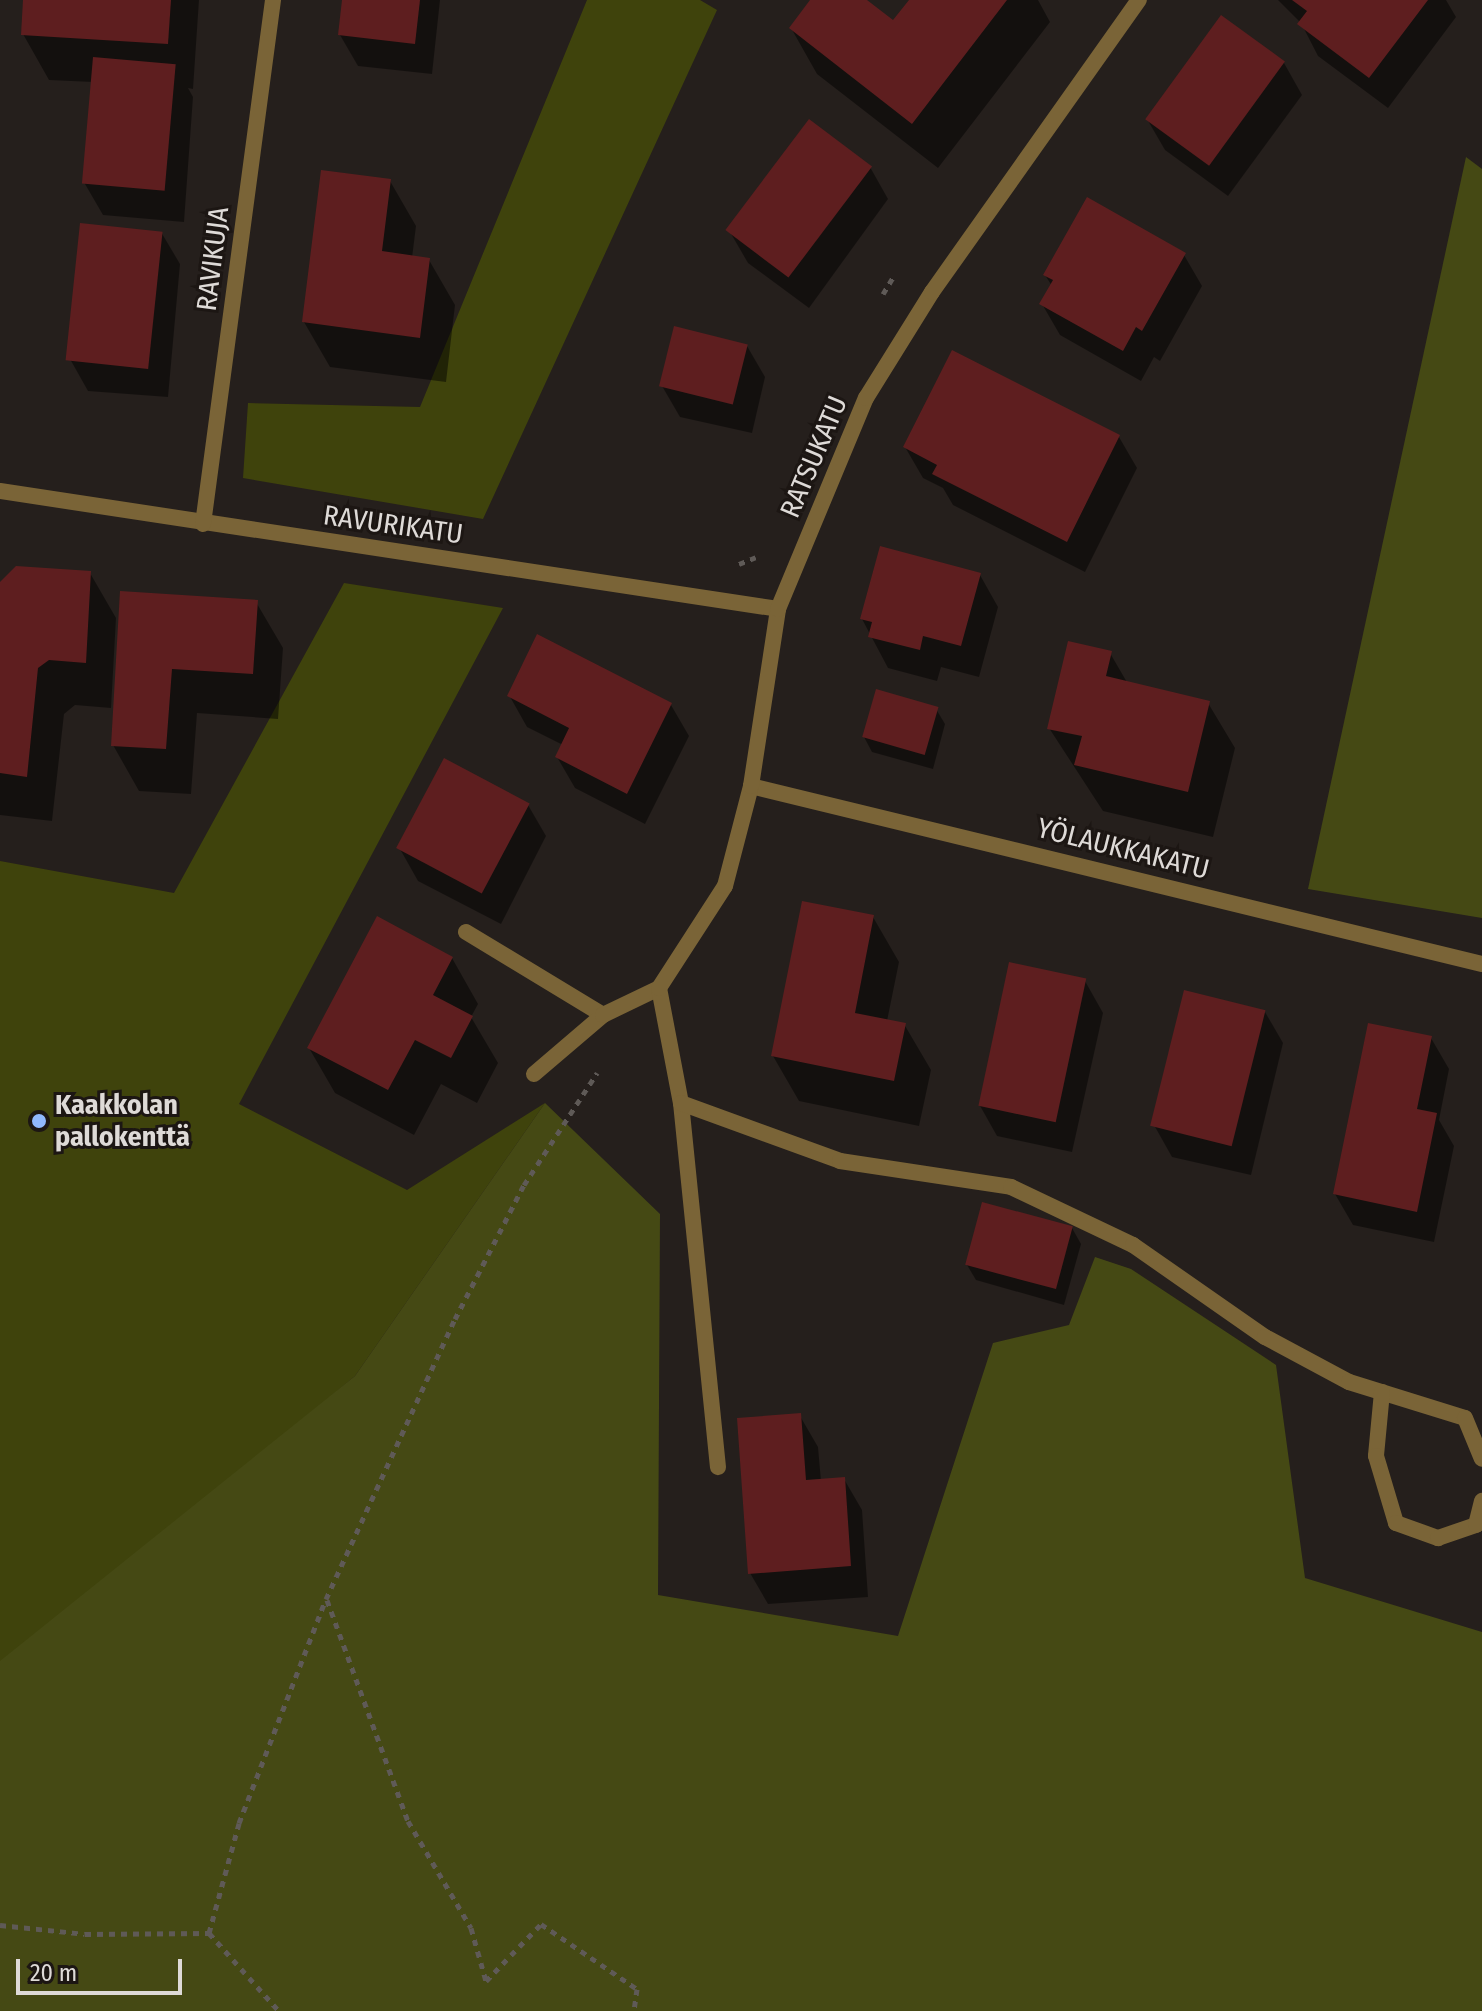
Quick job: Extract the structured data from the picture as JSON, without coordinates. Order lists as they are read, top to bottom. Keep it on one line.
{"streets":{"street":["RAVIKUJA","RATSUKATU","RAVURIKATU","YÖLAUKKAKATU"]},"crossings":[["RAVIKUJA","RAVURIKATU"],["RATSUKATU","RAVURIKATU"],["RATSUKATU","YÖLAUKKAKATU"]],"places":["Kaakkolan pallokenttä"],"scale_bar":"20 m"}
